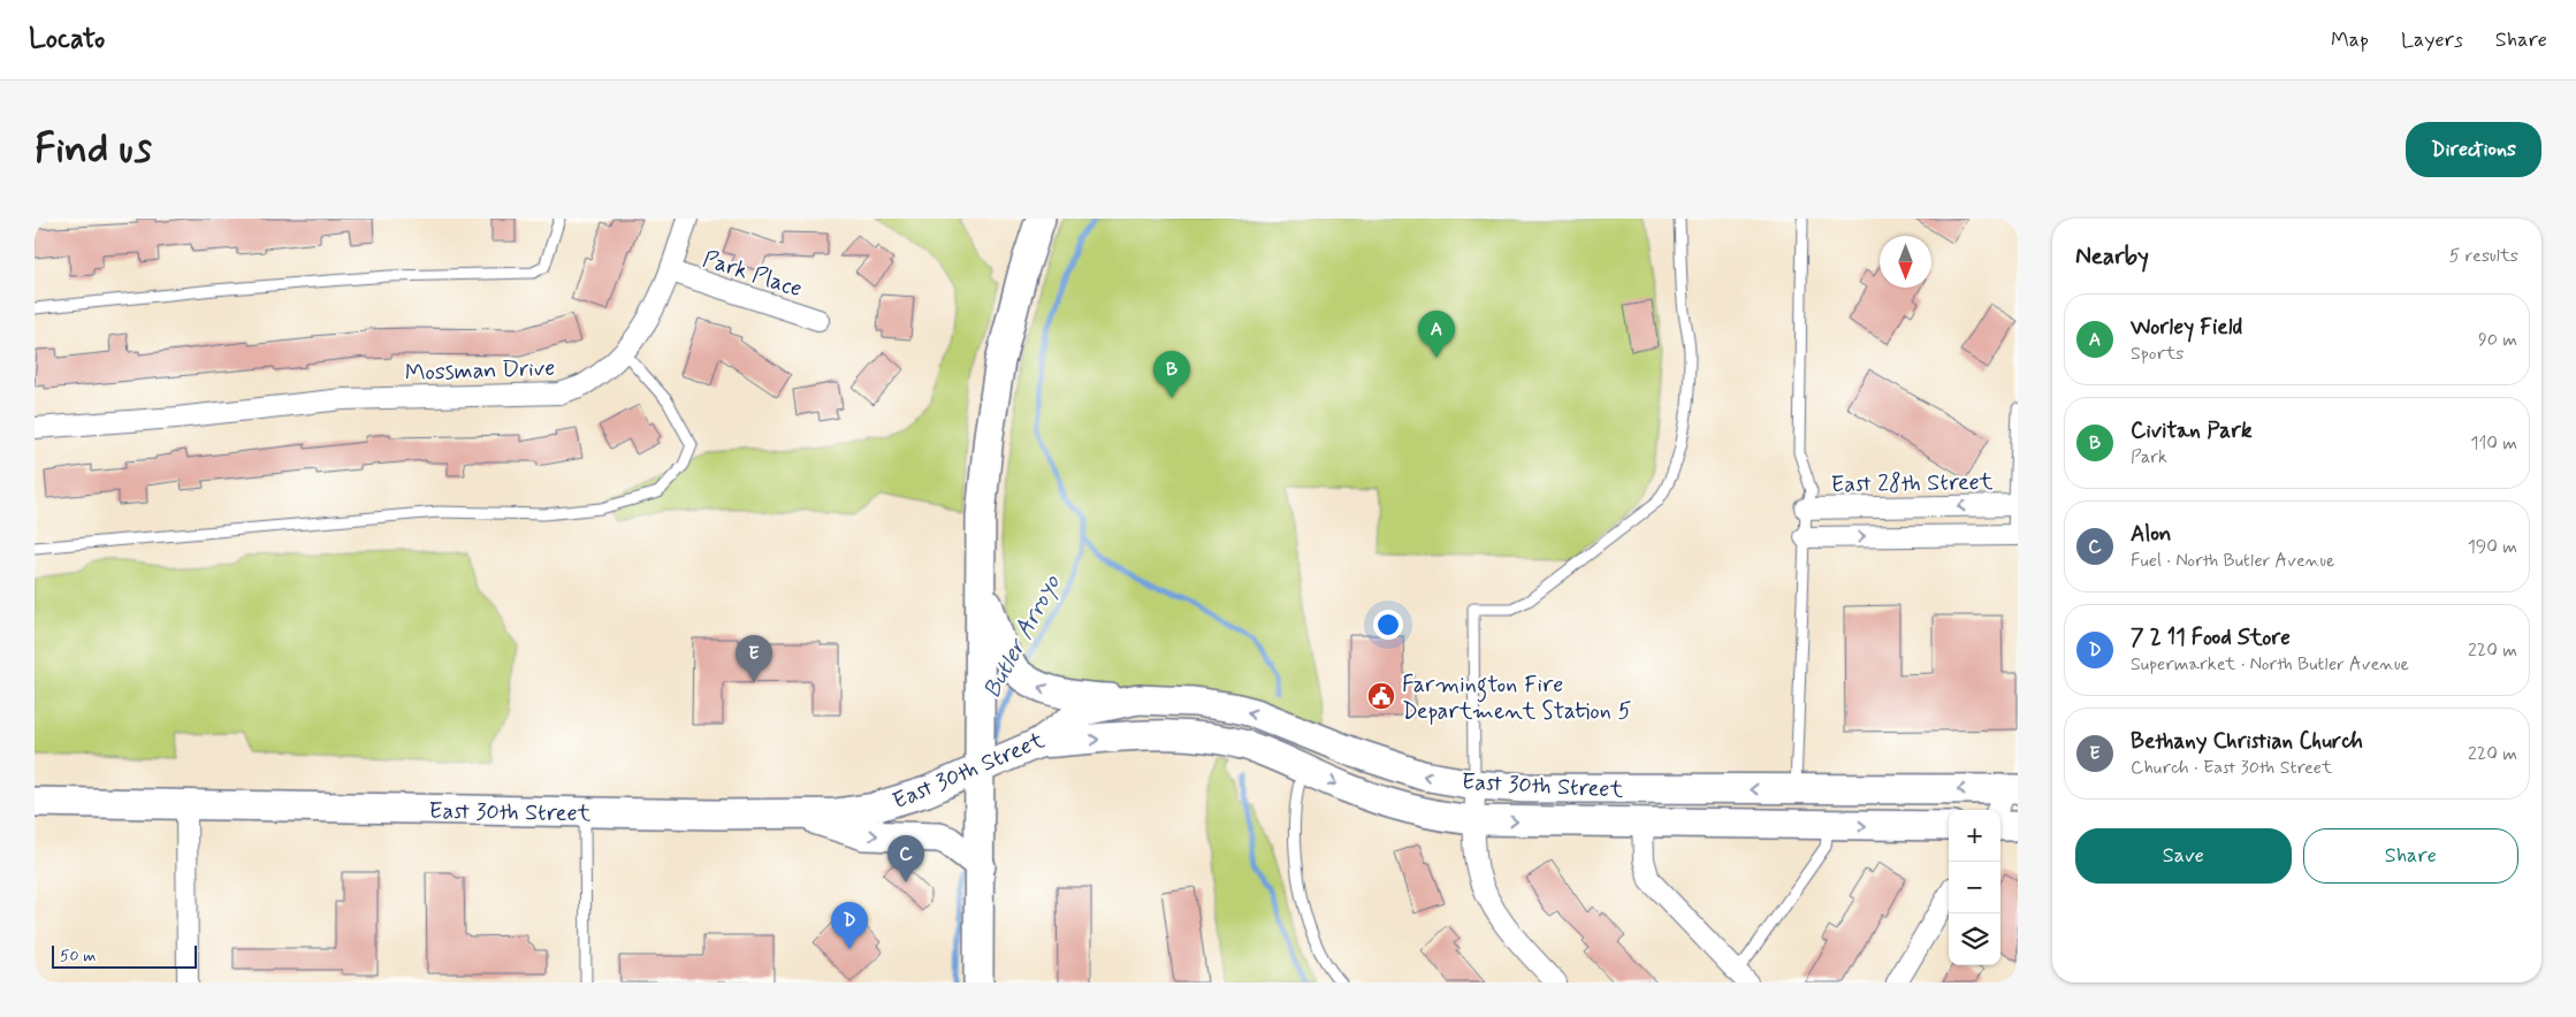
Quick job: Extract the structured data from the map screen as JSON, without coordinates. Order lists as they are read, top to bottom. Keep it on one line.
{"streets":{"main road":["East 30th Street"],"street":["Park Place","Mossman Drive","East 28th Street"]},"crossings":[["Park Place","Mossman Drive"]],"water":["Butler Arroyo"],"places":{"public building":["Farmington Fire Department Station 5"]},"scale_bar":"50 m","north":"bottom","page":{"header":"Locato","nav":["Map","Layers","Share"],"buttons":["Directions",["Save","Share"]],"title":"Find us","heading":["Nearby","5 results"],"list":[{"mark":"A","name":"Worley Field","note":"Sports","value":"90 m"},{"mark":"B","name":"Civitan Park","note":"Park","value":"110 m"},{"mark":"C","name":"Alon","note":"Fuel · North Butler Avenue","value":"190 m"},{"mark":"D","name":"7 2 11 Food Store","note":"Supermarket · North Butler Avenue","value":"220 m"},{"mark":"E","name":"Bethany Christian Church","note":"Church · East 30th Street","value":"220 m"}],"pins":["A","B","E","C","D"],"map_buttons":["+","−"],"scale":"50 m"}}
